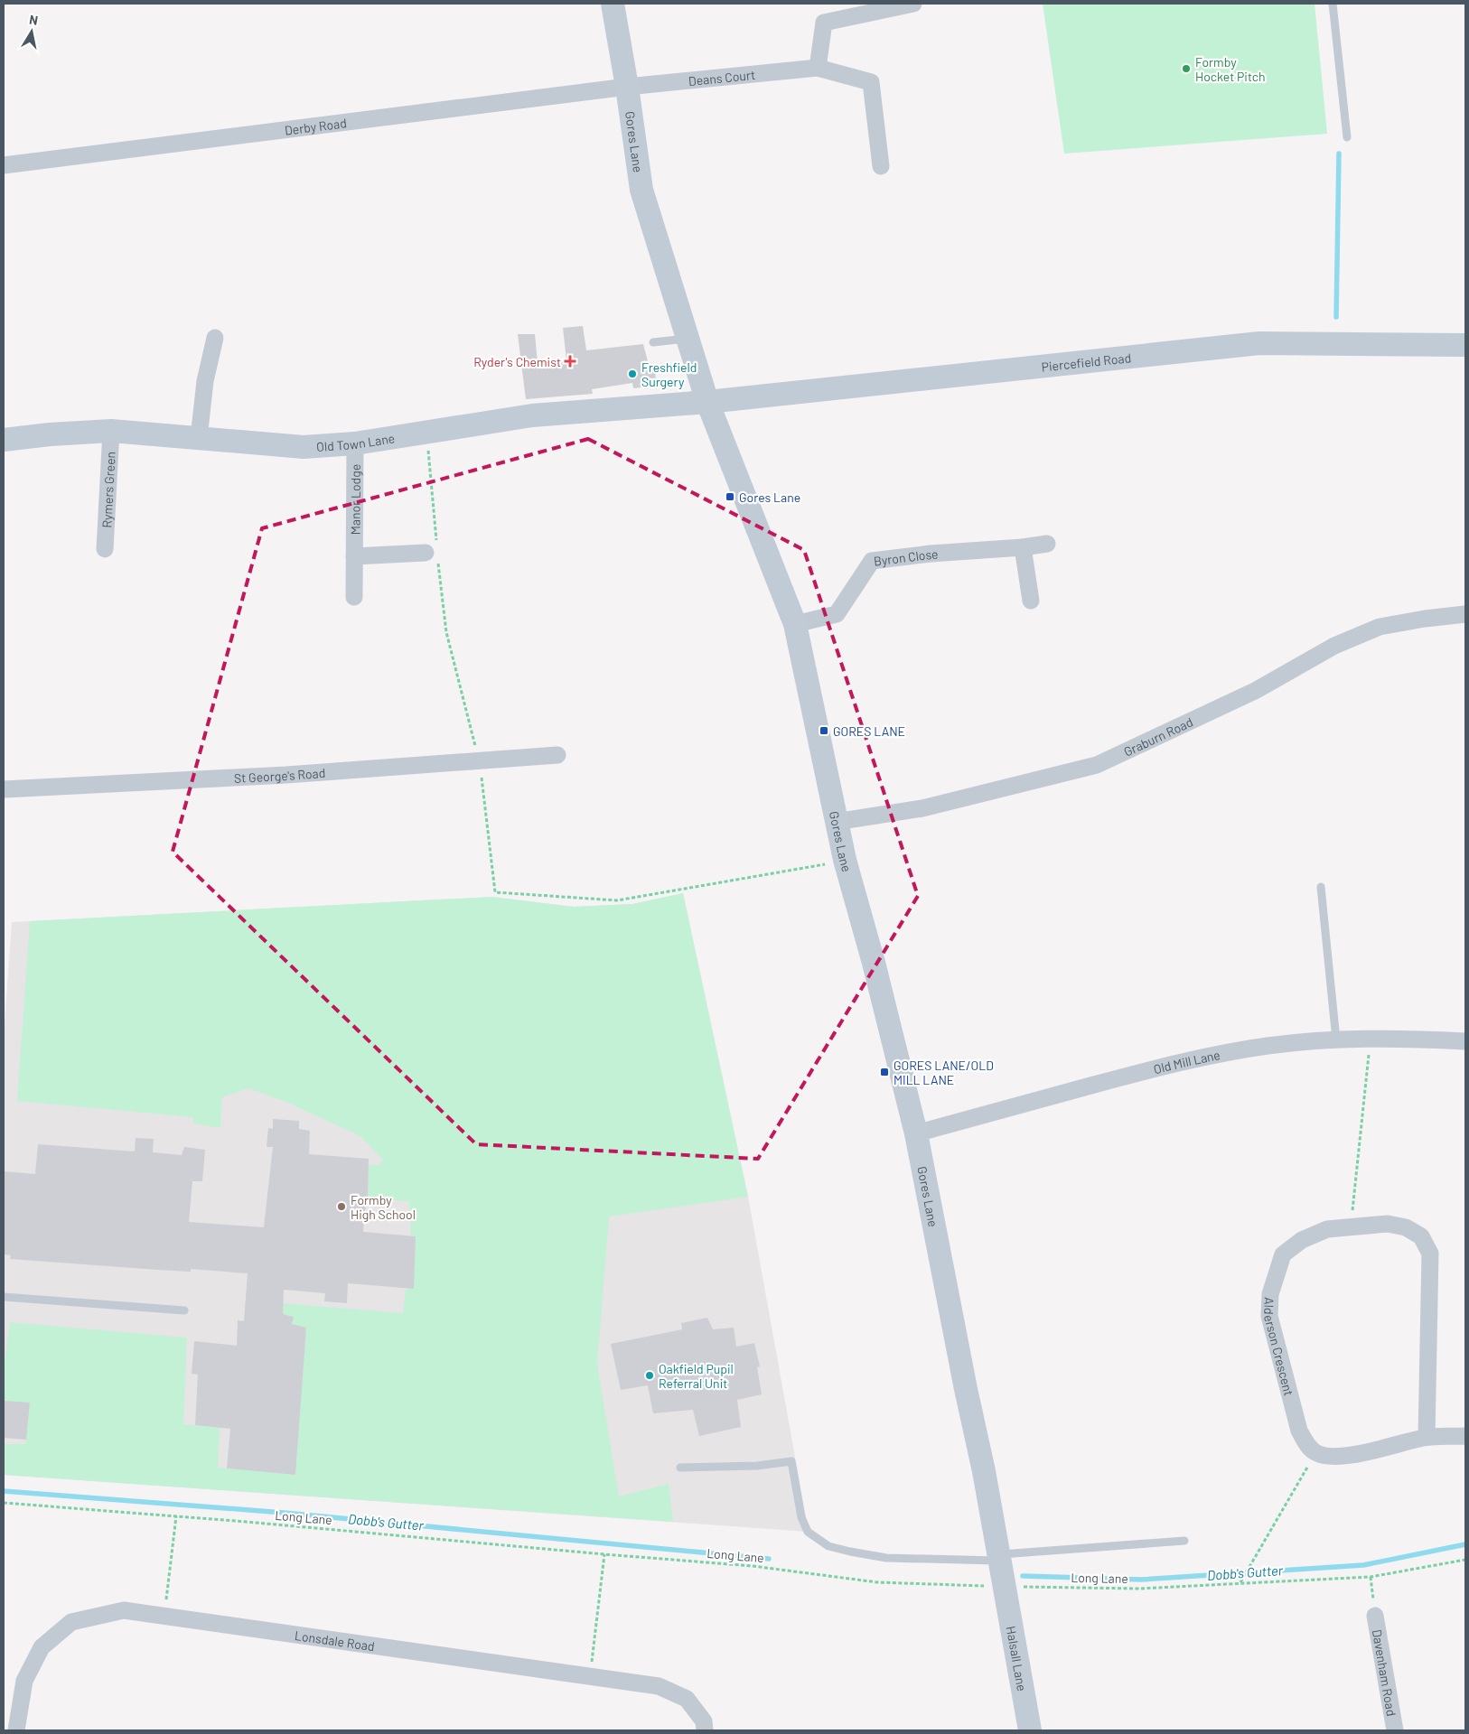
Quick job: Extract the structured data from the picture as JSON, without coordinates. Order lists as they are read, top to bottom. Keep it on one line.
{"streets":{"street":["Deans Court","Derby Road","Gores Lane","Piercefield Road","Old Town Lane","Rymers Green","Manor Lodge","Byron Close","Graburn Road","St George's Road","Old Mill Lane","Alderson Crescent","Lonsdale Road","Halsall Lane","Davenham Road"],"path":["Long Lane"]},"crossings":[["Deans Court","Derby Road"],["Deans Court","Gores Lane"],["Derby Road","Gores Lane"],["Gores Lane","Piercefield Road"],["Gores Lane","Old Town Lane"],["Gores Lane","Byron Close"],["Gores Lane","Graburn Road"],["Gores Lane","Old Mill Lane"],["Gores Lane","Long Lane"],["Gores Lane","Halsall Lane"],["Piercefield Road","Old Town Lane"],["Old Town Lane","Rymers Green"],["Old Town Lane","Manor Lodge"],["Long Lane","Halsall Lane"]],"water":["Dobb's Gutter"],"places":{"other":["Formby Hocket Pitch","Freshfield Surgery","Formby High School","Oakfield Pupil Referral Unit"],"health":["Ryder's Chemist"],"transit":["Gores Lane","GORES LANE","GORES LANE/OLD MILL LANE"]},"north":"top"}
